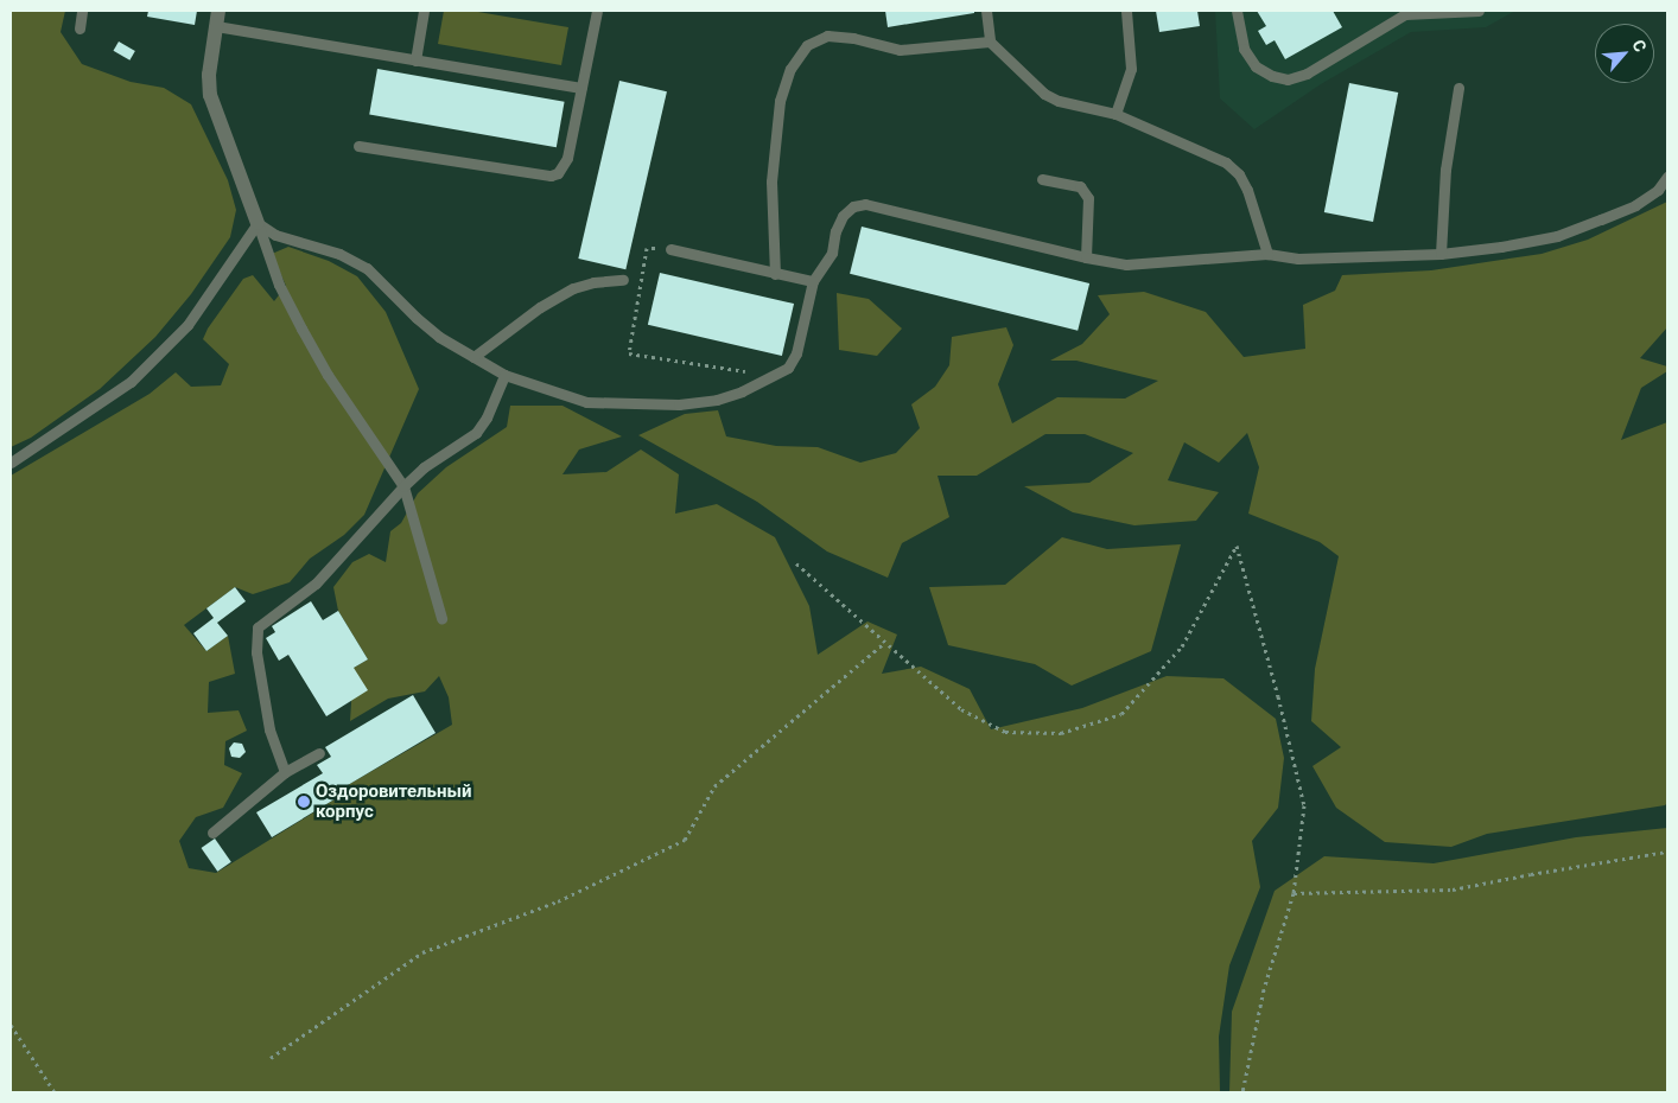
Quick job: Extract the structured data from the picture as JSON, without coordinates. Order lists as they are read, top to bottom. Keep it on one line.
{"places":["Оздоровительный корпус"],"north":"top right"}
